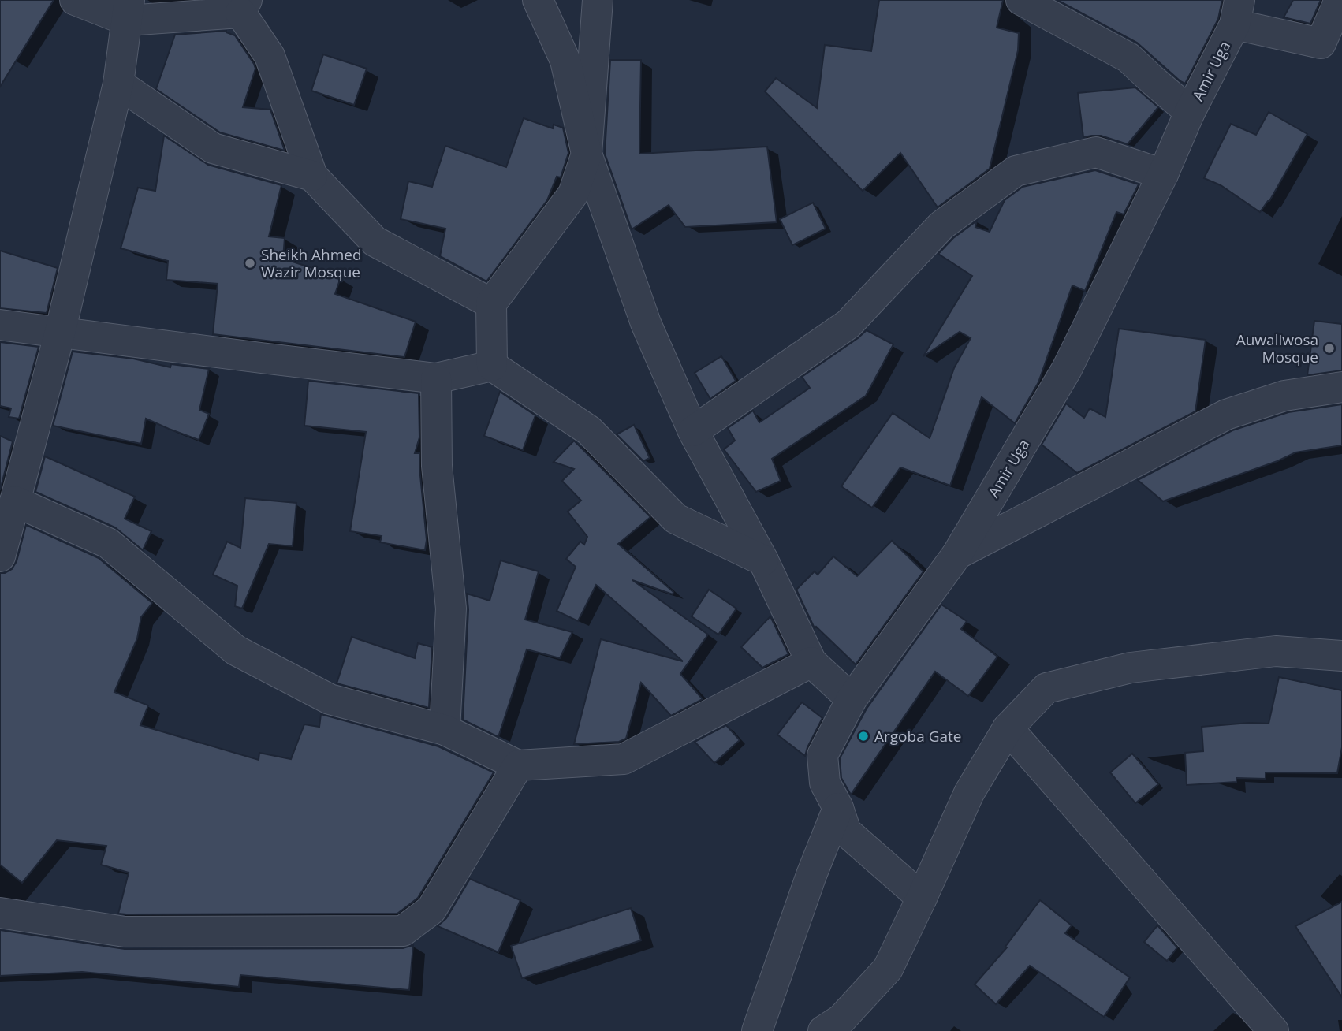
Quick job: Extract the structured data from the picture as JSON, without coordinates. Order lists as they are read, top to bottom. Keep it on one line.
{"streets":{"street":["Amir Uga"]},"places":["Sheikh Ahmed Wazir Mosque","Auwaliwosa Mosque","Argoba Gate"]}
